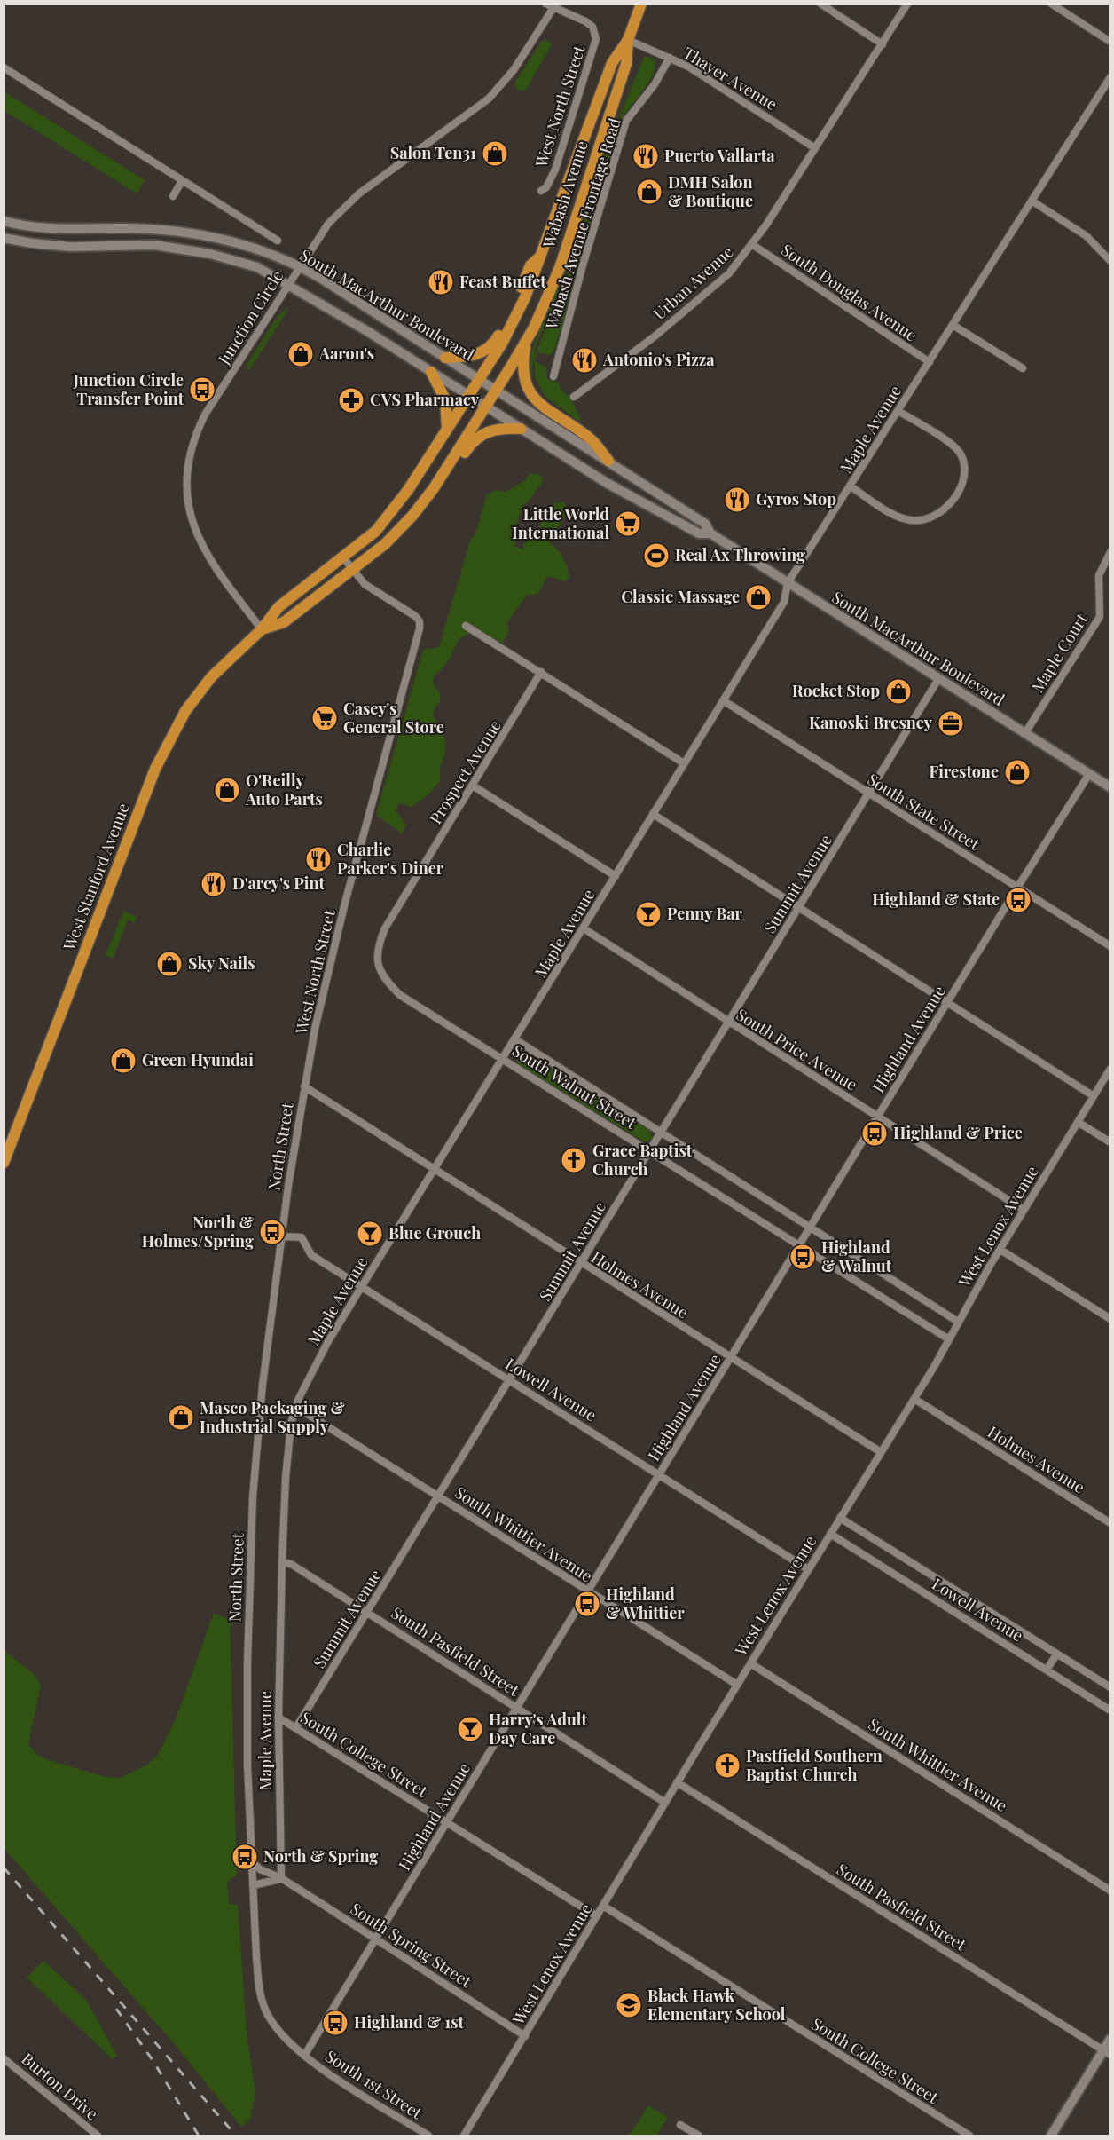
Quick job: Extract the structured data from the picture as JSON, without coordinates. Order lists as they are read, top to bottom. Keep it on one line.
{"streets":{"main road":["Wabash Avenue","South MacArthur Boulevard","West Stanford Avenue"],"street":["Thayer Avenue","West North Street","Wabash Avenue Frontage Road","Urban Avenue","South Douglas Avenue","Junction Circle","Maple Avenue","Maple Court","Prospect Avenue","South State Street","Summit Avenue","Highland Avenue","South Price Avenue","South Walnut Street","North Street","West Lenox Avenue","Holmes Avenue","Lowell Avenue","South Whittier Avenue","South Pasfield Street","South College Street","South Spring Street","South 1st Street","Burton Drive"]},"crossings":[["Thayer Avenue","Wabash Avenue"],["Thayer Avenue","Wabash Avenue Frontage Road"],["Thayer Avenue","Urban Avenue"],["West North Street","Junction Circle"],["West North Street","West Stanford Avenue"],["West North Street","North Street"],["West North Street","Holmes Avenue"],["Wabash Avenue","South MacArthur Boulevard"],["Wabash Avenue","West Stanford Avenue"],["Urban Avenue","South Douglas Avenue"],["South Douglas Avenue","Maple Avenue"],["South MacArthur Boulevard","Junction Circle"],["South MacArthur Boulevard","Maple Avenue"],["South MacArthur Boulevard","Maple Court"],["South MacArthur Boulevard","West Stanford Avenue"],["South MacArthur Boulevard","Summit Avenue"],["South MacArthur Boulevard","Highland Avenue"],["Junction Circle","West Stanford Avenue"],["Maple Avenue","South State Street"],["Maple Avenue","South Price Avenue"],["Maple Avenue","South Walnut Street"],["Maple Avenue","Holmes Avenue"],["Maple Avenue","Lowell Avenue"],["Maple Avenue","South Whittier Avenue"],["Maple Avenue","South Pasfield Street"],["Maple Avenue","South College Street"],["Maple Avenue","South Spring Street"],["Prospect Avenue","South Walnut Street"],["South State Street","Summit Avenue"],["South State Street","Highland Avenue"],["Summit Avenue","South Price Avenue"],["Summit Avenue","South Walnut Street"],["Summit Avenue","Holmes Avenue"],["Summit Avenue","Lowell Avenue"],["Summit Avenue","South Whittier Avenue"],["Summit Avenue","South Pasfield Street"],["Summit Avenue","South College Street"],["Highland Avenue","South Price Avenue"],["Highland Avenue","South Walnut Street"],["Highland Avenue","North Street"],["Highland Avenue","Holmes Avenue"],["Highland Avenue","Lowell Avenue"],["Highland Avenue","South Whittier Avenue"],["Highland Avenue","South Pasfield Street"],["Highland Avenue","South College Street"],["Highland Avenue","South Spring Street"],["Highland Avenue","South 1st Street"],["South Price Avenue","West Lenox Avenue"],["South Walnut Street","West Lenox Avenue"],["North Street","Holmes Avenue"],["North Street","Lowell Avenue"],["North Street","South Spring Street"],["North Street","South 1st Street"],["West Lenox Avenue","Holmes Avenue"],["West Lenox Avenue","Lowell Avenue"],["West Lenox Avenue","South Whittier Avenue"],["West Lenox Avenue","South Pasfield Street"],["West Lenox Avenue","South College Street"],["West Lenox Avenue","South Spring Street"]],"places":{"shop":["Salon Ten31","DMH Salon & Boutique","Aaron's","Classic Massage","Rocket Stop","Firestone","O'Reilly Auto Parts","Sky Nails","Green Hyundai","Masco Packaging & Industrial Supply"],"restaurant":["Puerto Vallarta","Feast Buffet","Antonio's Pizza","Gyros Stop","Charlie Parker's Diner","D'arcy's Pint"],"bus stop":["Junction Circle Transfer Point","Highland & State","Highland & Price","North & Holmes/Spring","Highland & Walnut","Highland & Whittier","North & Spring","Highland & 1st"],"pharmacy":["CVS Pharmacy"],"supermarket":["Little World International","Casey's General Store"],"sports":["Real Ax Throwing"],"office":["Kanoski Bresney"],"bar":["Penny Bar","Blue Grouch","Harry's Adult Day Care"],"church":["Grace Baptist Church","Pastfield Southern Baptist Church"],"school or university":["Black Hawk Elementary School"]}}
